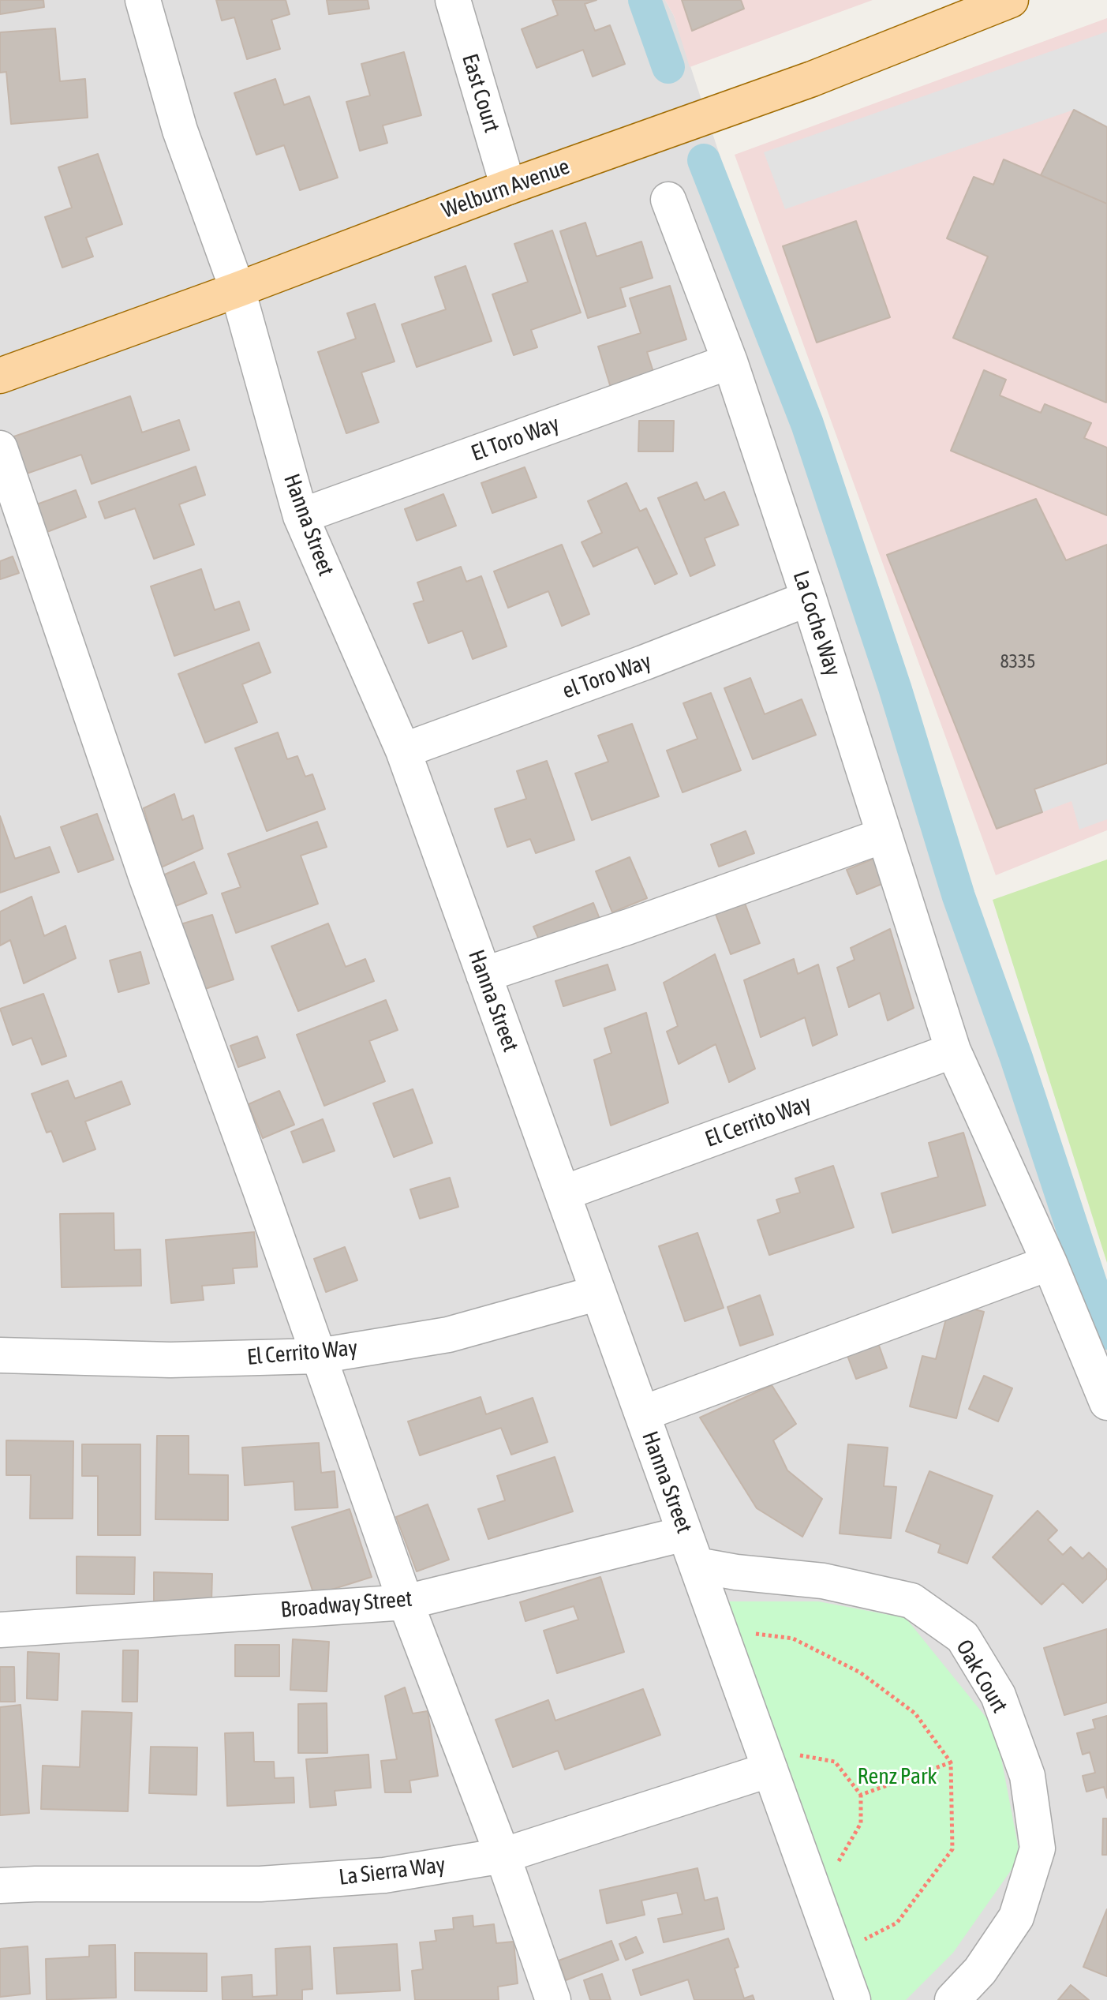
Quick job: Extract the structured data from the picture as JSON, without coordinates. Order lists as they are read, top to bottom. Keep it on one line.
{"streets":{"main road":["Welburn Avenue"],"street":["East Court","El Toro Way","Hanna Street","La Coche Way","el Toro Way","El Cerrito Way","Broadway Street","Oak Court","La Sierra Way"]},"crossings":[["East Court","Welburn Avenue"],["Welburn Avenue","Hanna Street"],["El Toro Way","Hanna Street"],["El Toro Way","La Coche Way"],["Hanna Street","el Toro Way"],["Hanna Street","El Cerrito Way"],["Hanna Street","Broadway Street"],["Hanna Street","Oak Court"],["Hanna Street","La Sierra Way"],["La Coche Way","el Toro Way"],["La Coche Way","El Cerrito Way"]],"parks":["Renz Park"],"house_numbers":["8335"]}
